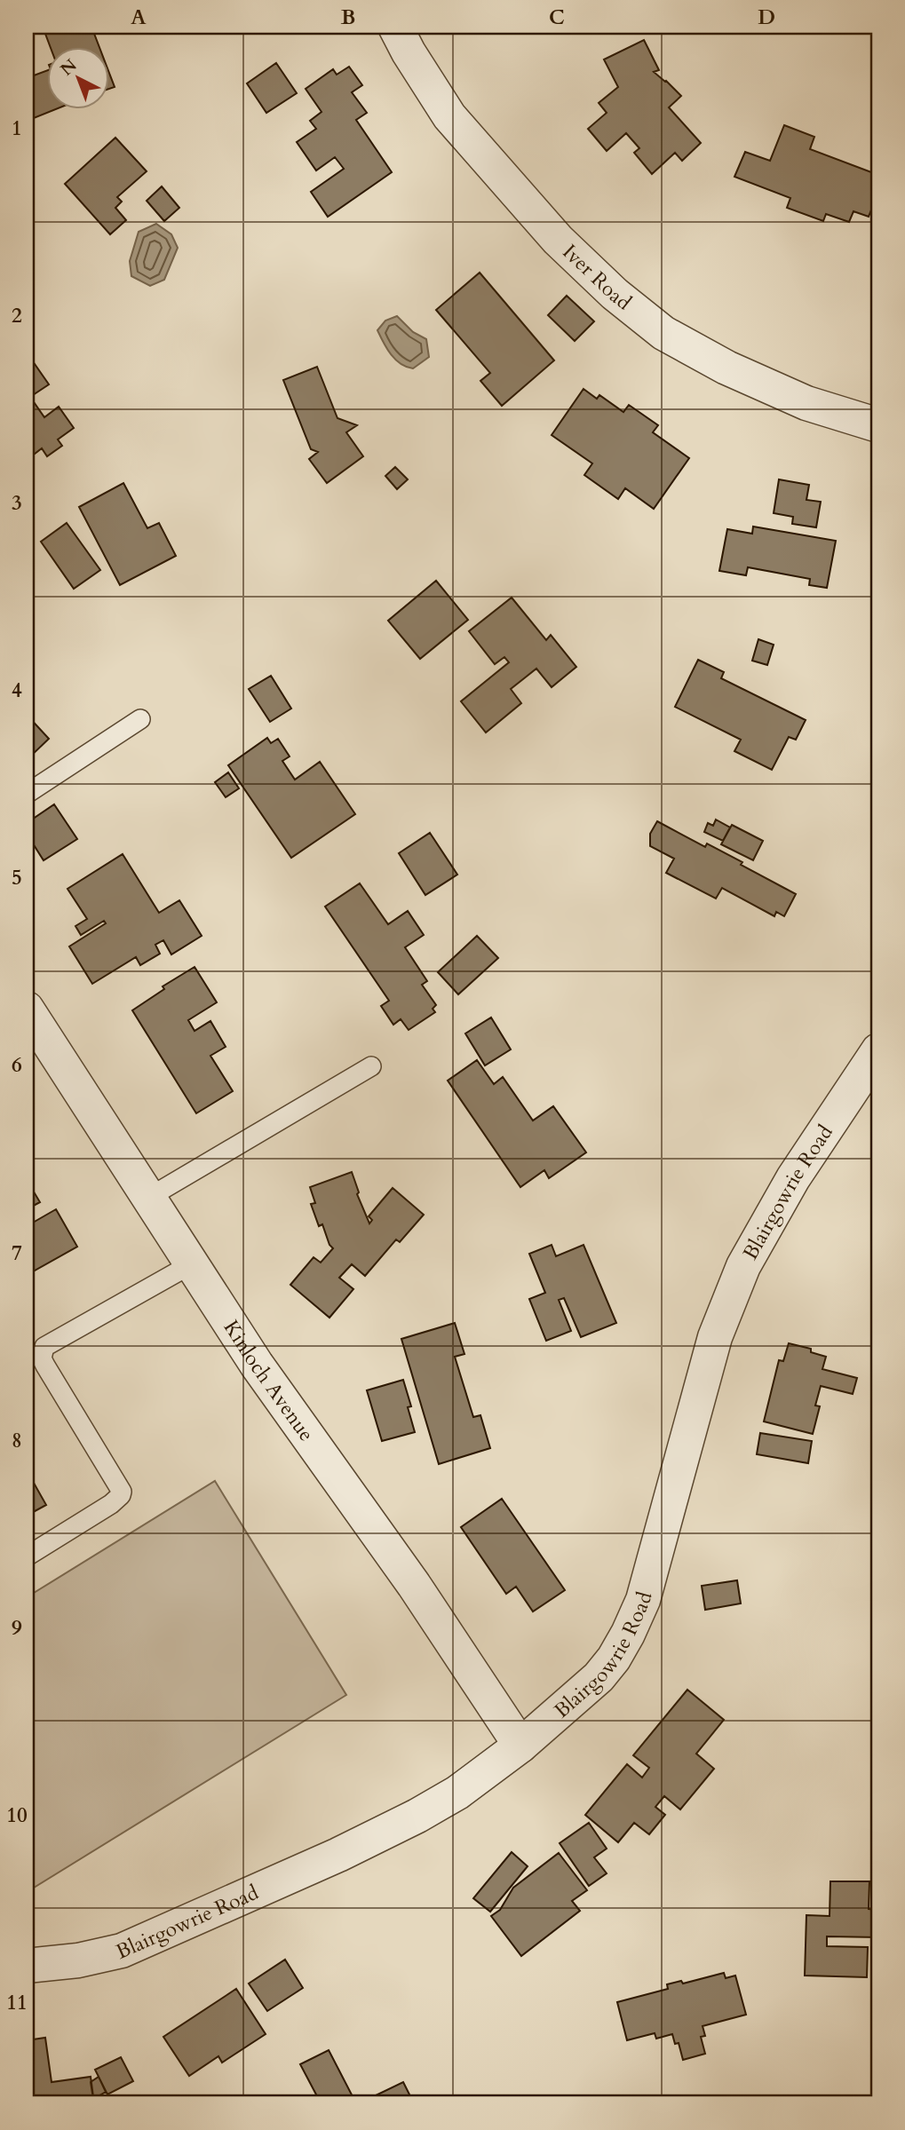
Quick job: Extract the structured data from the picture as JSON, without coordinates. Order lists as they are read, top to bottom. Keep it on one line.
{"streets":{"street":["Iver Road","Blairgowrie Road","Kinloch Avenue"]},"crossings":[["Blairgowrie Road","Kinloch Avenue"]],"north":"top left","grid":{"columns":["A","B","C","D"],"rows":["1","2","3","4","5","6","7","8","9","10","11"]}}
